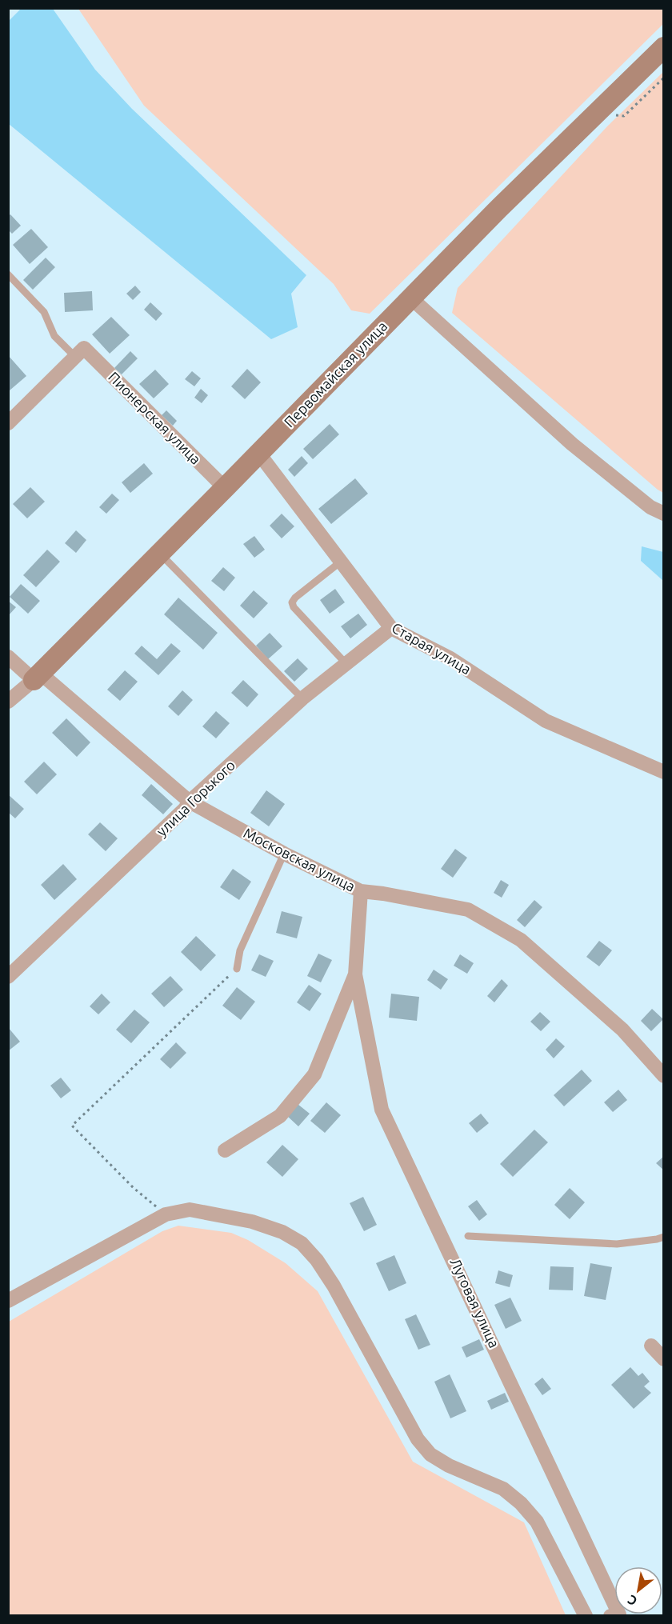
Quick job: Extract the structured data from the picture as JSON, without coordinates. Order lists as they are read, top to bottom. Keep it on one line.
{"streets":{"street":["Первомайская улица","Пионерская улица","Старая улица","улица Горького","Московская улица","Луговая улица"]},"crossings":[["Первомайская улица","Пионерская улица"],["Первомайская улица","Старая улица"],["Первомайская улица","Московская улица"],["Старая улица","улица Горького"],["улица Горького","Московская улица"]],"north":"bottom left"}
